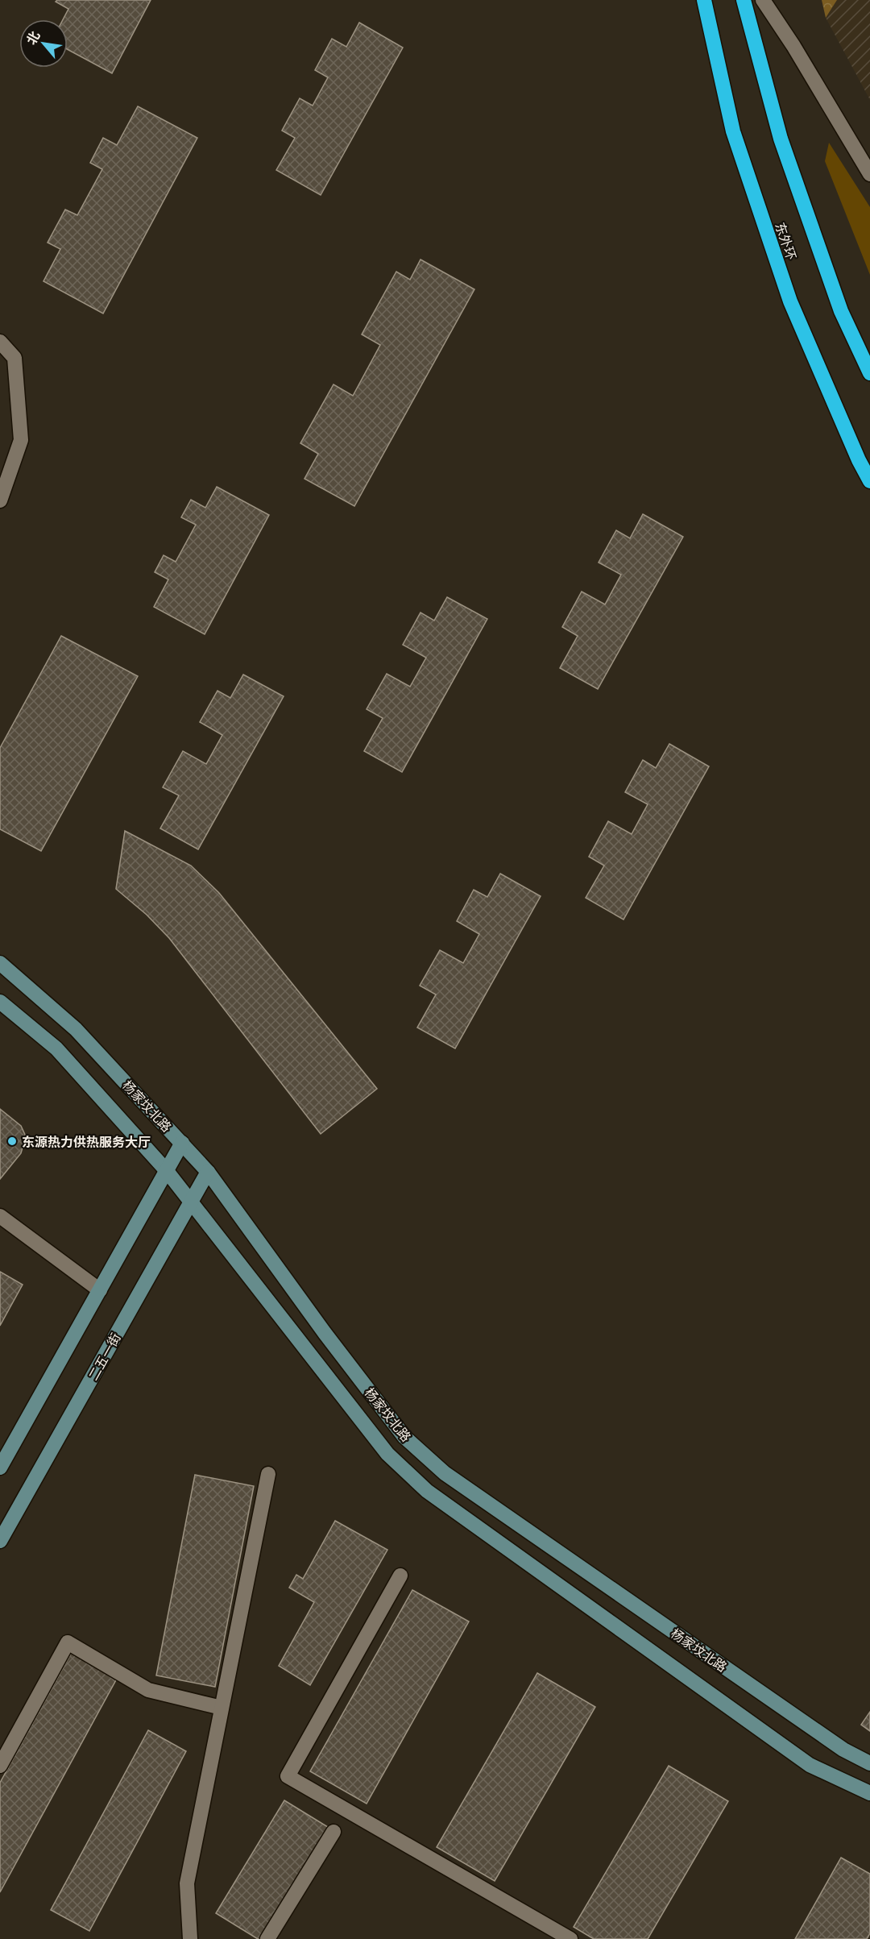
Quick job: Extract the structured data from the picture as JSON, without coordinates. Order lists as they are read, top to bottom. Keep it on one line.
{"streets":{"highway":["东外环"],"main road":["杨家坟北路","二五一街"]},"crossings":[["杨家坟北路","二五一街"]],"places":["东源热力供热服务大厅"],"north":"top left"}
